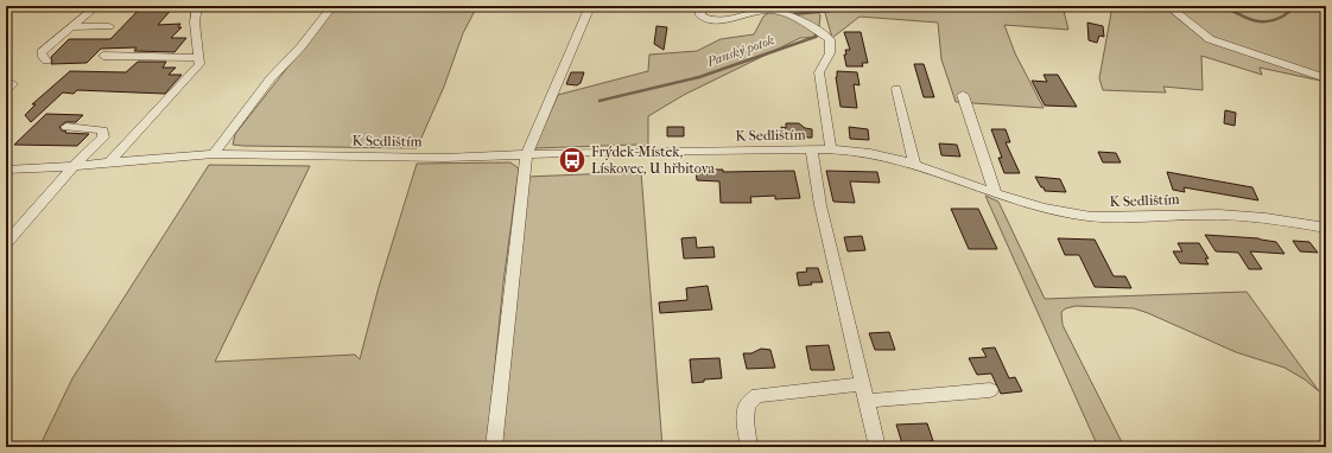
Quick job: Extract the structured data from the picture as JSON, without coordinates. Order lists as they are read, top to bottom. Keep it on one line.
{"streets":{"street":["K Sedlištím"]},"water":["Panský potok"],"places":{"bus stop":["Frýdek-Místek, Lískovec, U hřbitova"]}}
